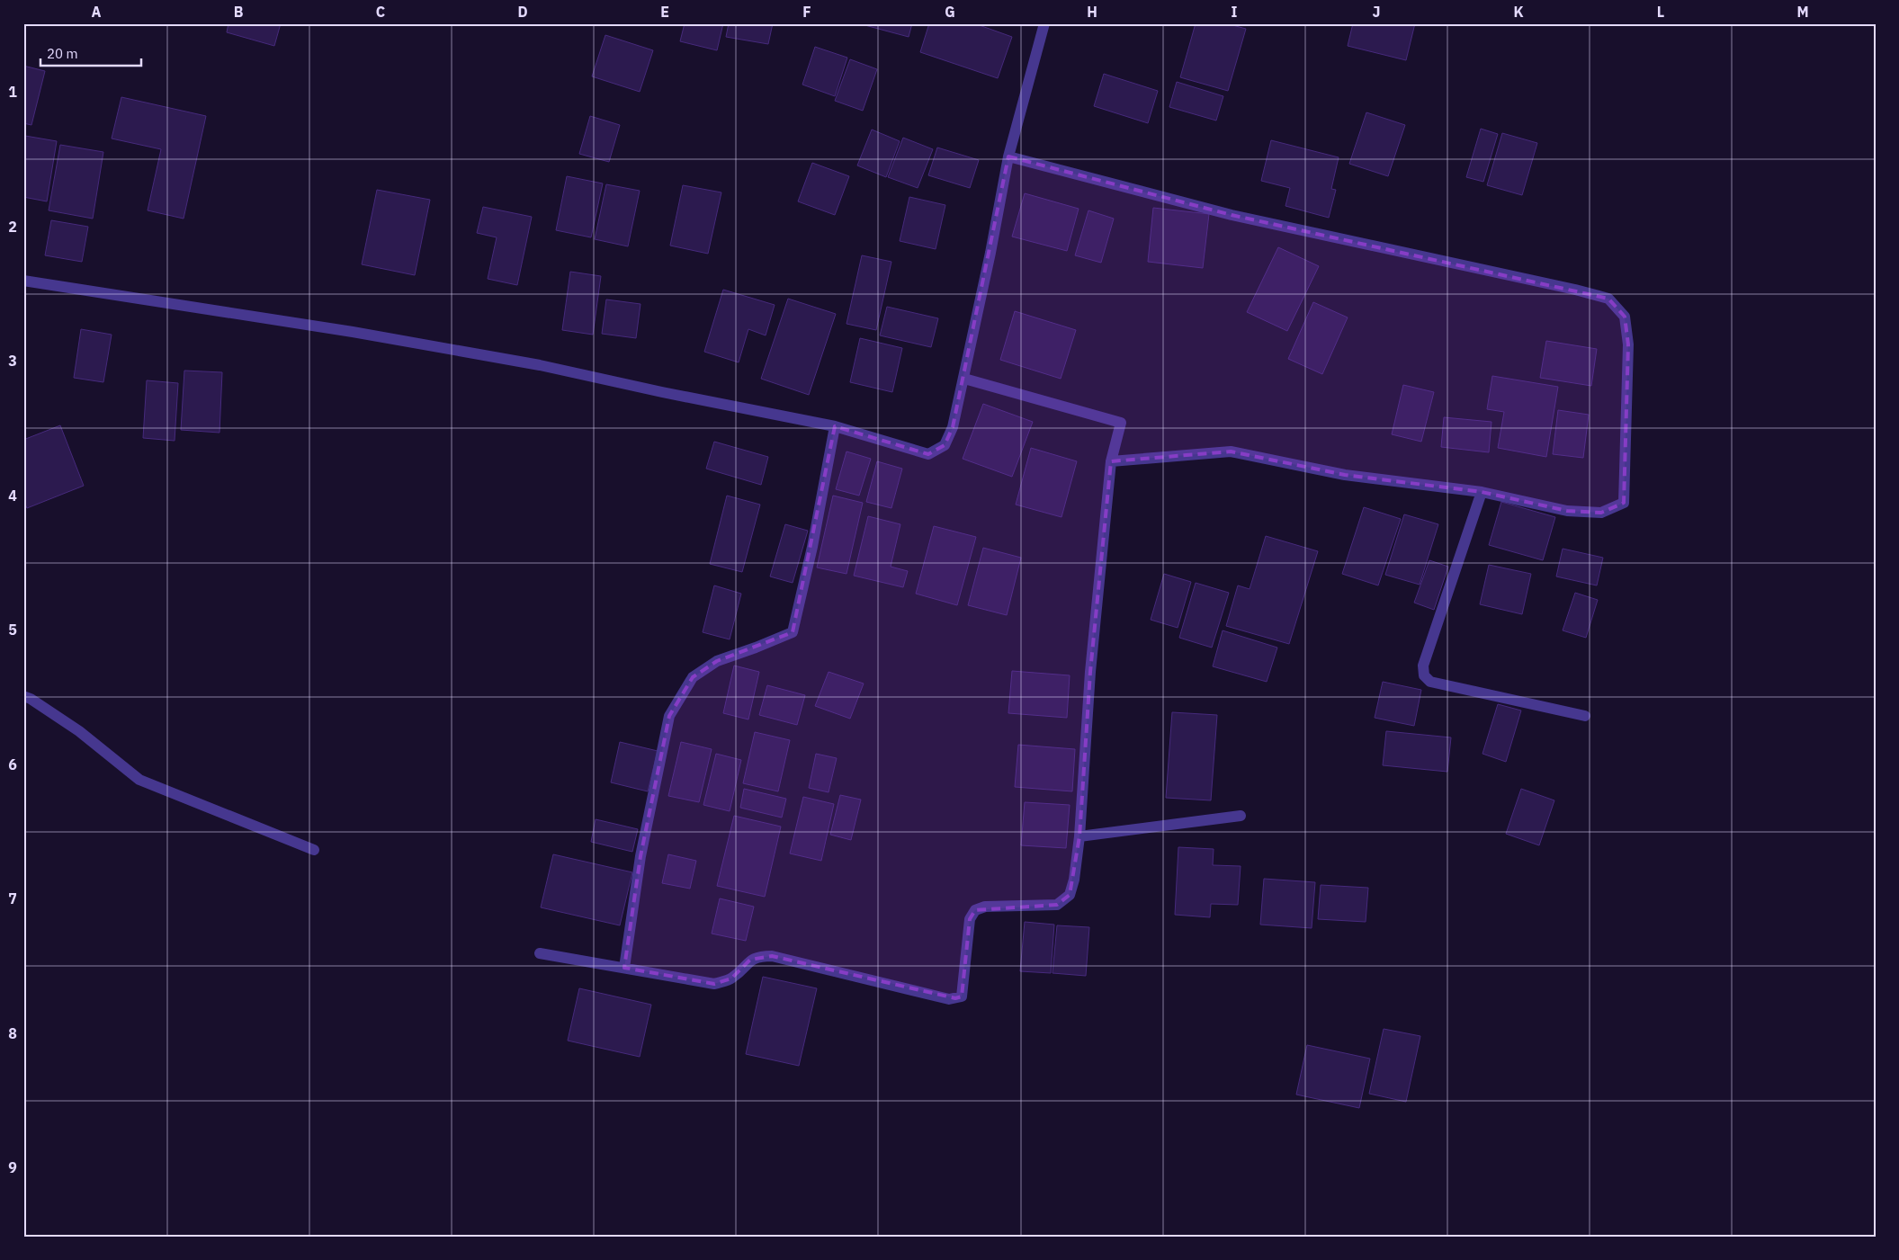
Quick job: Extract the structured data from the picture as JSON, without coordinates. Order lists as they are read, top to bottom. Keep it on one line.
{"scale_bar":"20 m","grid":{"columns":["A","B","C","D","E","F","G","H","I","J","K","L","M"],"rows":["1","2","3","4","5","6","7","8","9"]}}
